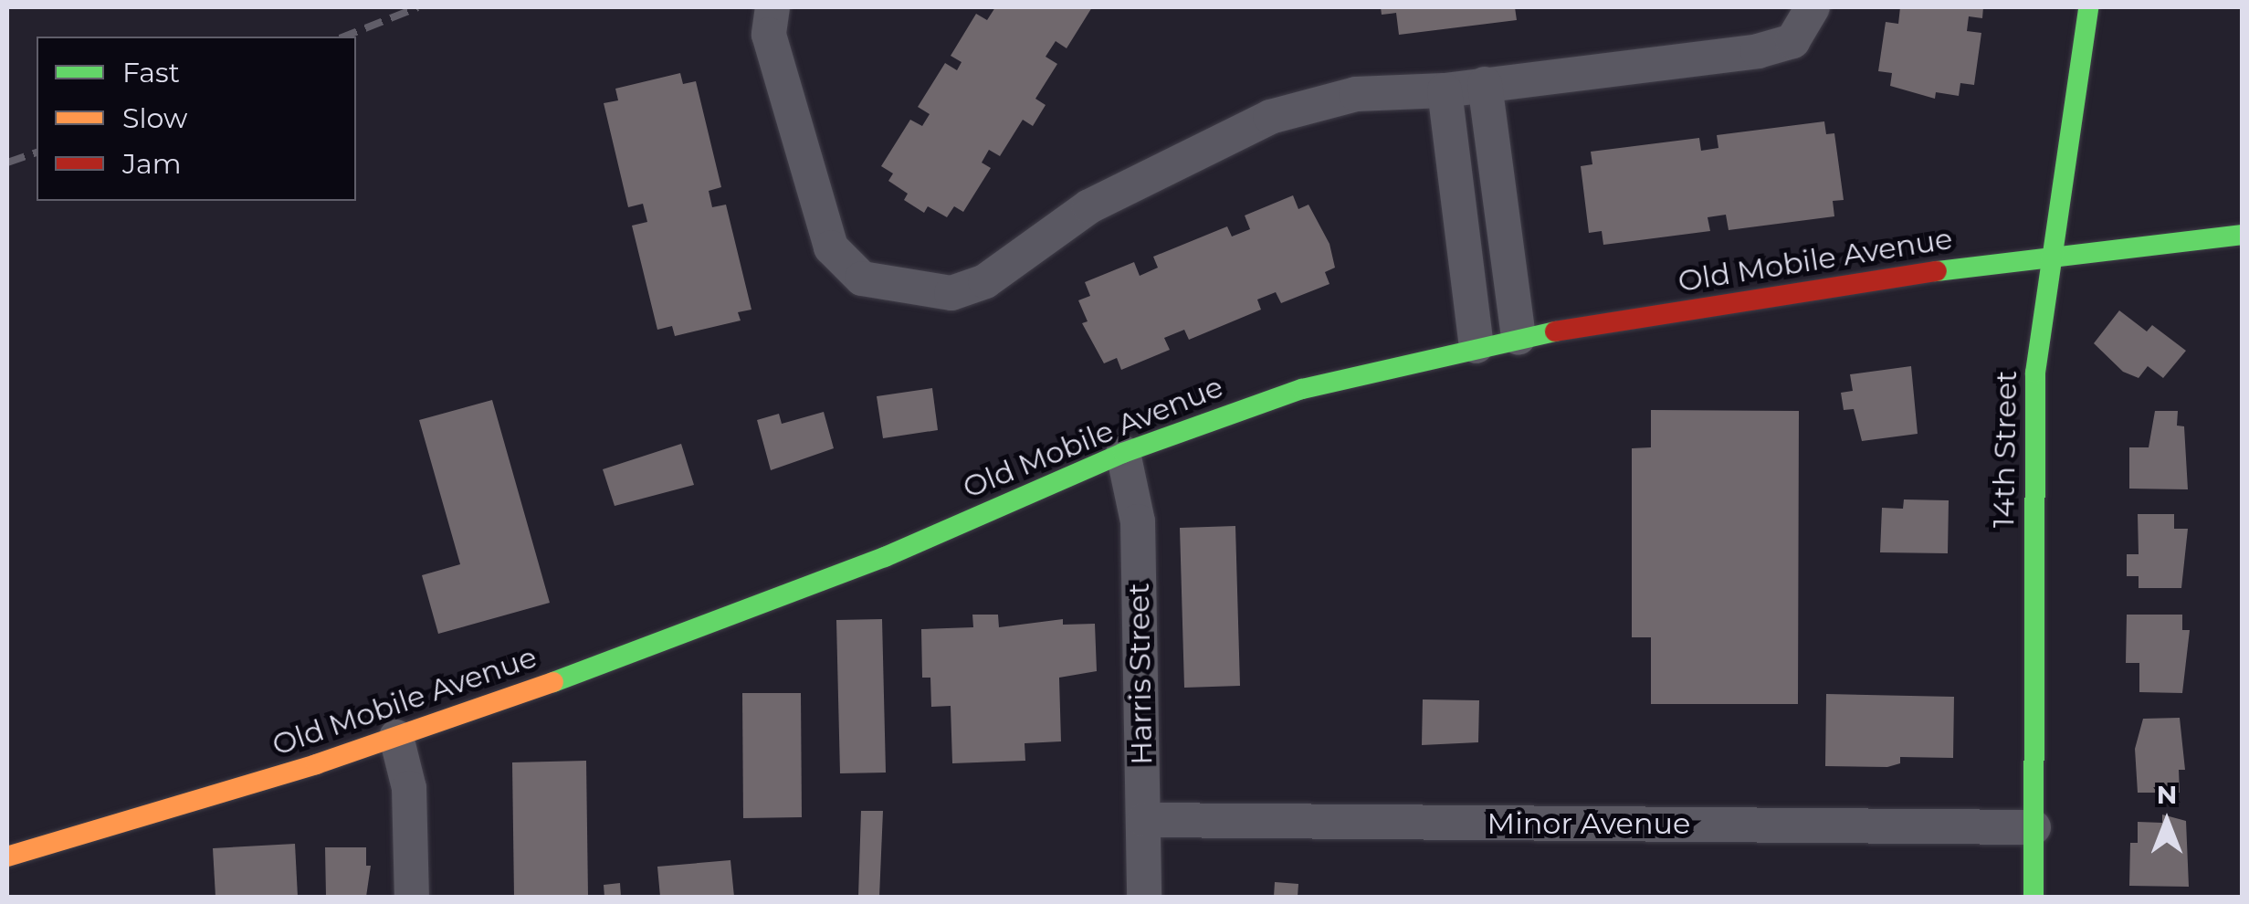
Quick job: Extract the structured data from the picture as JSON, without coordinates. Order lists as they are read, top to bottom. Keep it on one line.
{"streets":{"main road":["Old Mobile Avenue","14th Street"],"street":["Harris Street","Minor Avenue"]},"crossings":[["Old Mobile Avenue","14th Street"],["Old Mobile Avenue","Harris Street"],["14th Street","Minor Avenue"],["Harris Street","Minor Avenue"]],"legend":["Fast","Slow","Jam"],"north":"top"}
